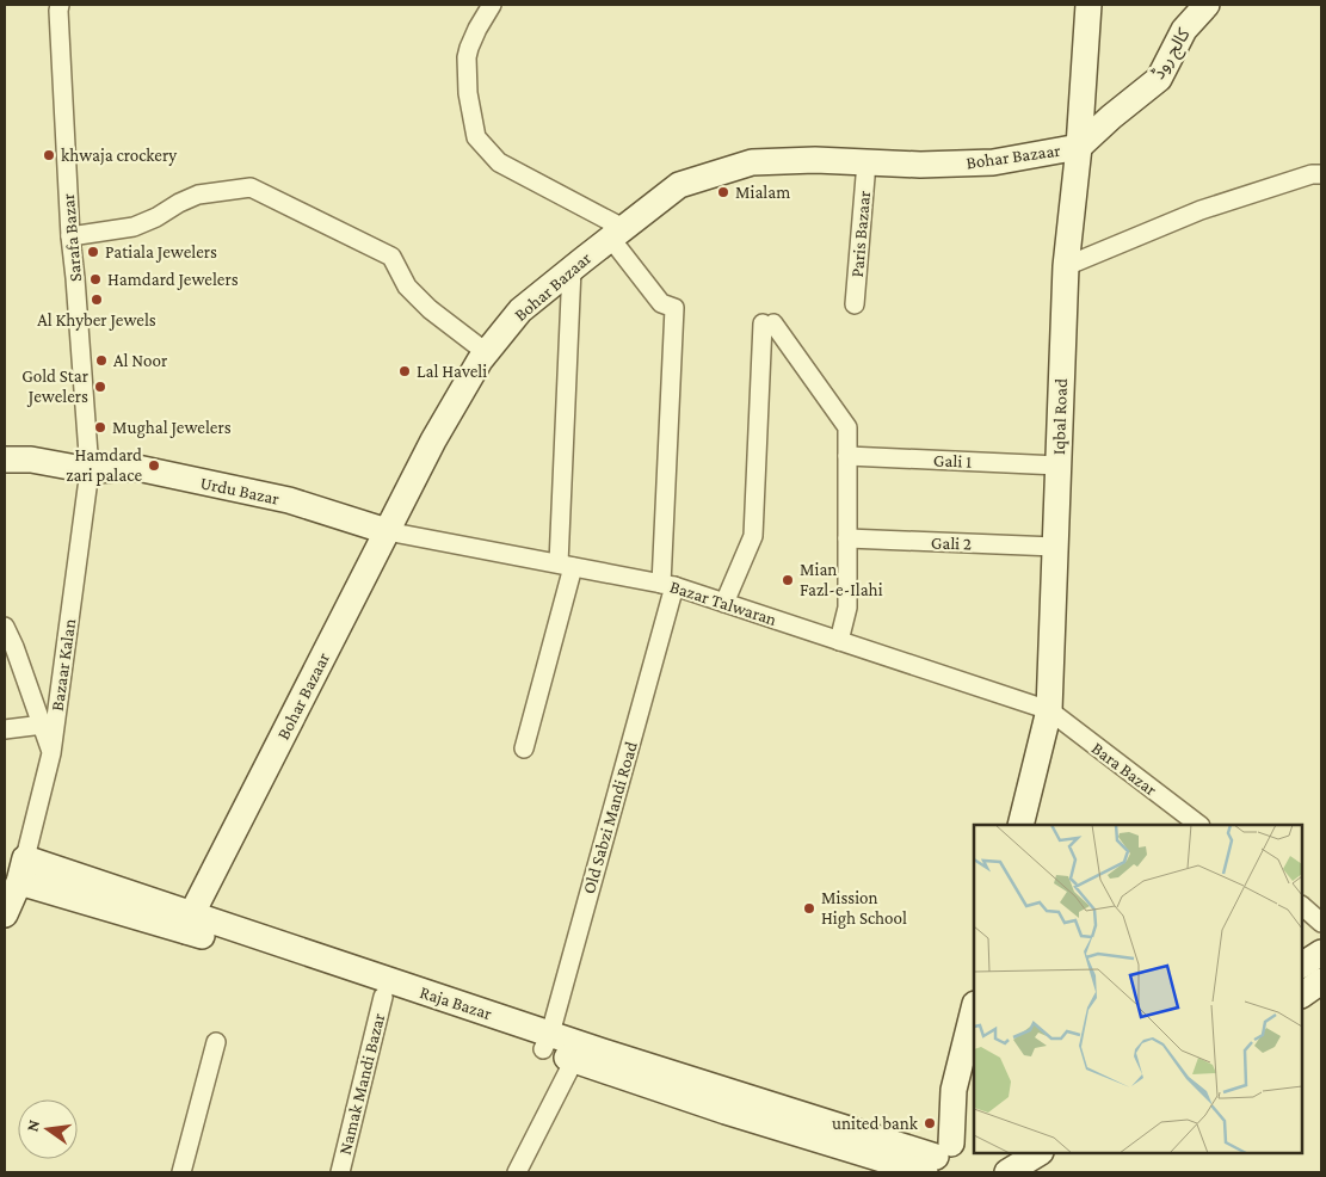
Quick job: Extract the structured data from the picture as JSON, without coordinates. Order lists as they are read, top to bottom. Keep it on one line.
{"streets":{"street":["کالج روڈ","Bohar Bazaar","Paris Bazaar","Sarafa Bazar","Iqbal Road","Gali 1","Urdu Bazar","Gali 2","Bazar Talwaran","Bazaar Kalan","Bara Bazar","Old Sabzi Mandi Road","Raja Bazar","Namak Mandi Bazar"]},"crossings":[["کالج روڈ","Bohar Bazaar"],["کالج روڈ","Iqbal Road"],["Bohar Bazaar","Paris Bazaar"],["Bohar Bazaar","Iqbal Road"],["Bohar Bazaar","Urdu Bazar"],["Bohar Bazaar","Bazar Talwaran"],["Bohar Bazaar","Old Sabzi Mandi Road"],["Bohar Bazaar","Raja Bazar"],["Sarafa Bazar","Urdu Bazar"],["Sarafa Bazar","Bazaar Kalan"],["Iqbal Road","Gali 1"],["Iqbal Road","Gali 2"],["Iqbal Road","Bazar Talwaran"],["Iqbal Road","Bara Bazar"],["Urdu Bazar","Bazar Talwaran"],["Urdu Bazar","Bazaar Kalan"],["Bazar Talwaran","Bara Bazar"],["Bazar Talwaran","Old Sabzi Mandi Road"],["Bazaar Kalan","Raja Bazar"],["Old Sabzi Mandi Road","Raja Bazar"]],"places":["khwaja crockery","Mialam","Patiala Jewelers","Hamdard Jewelers","Al Khyber Jewels","Al Noor","Lal Haveli","Gold Star Jewelers","Mughal Jewelers","Hamdard zari palace","Mian Fazl-e-Ilahi","Mission High School","united bank"],"north":"left"}
